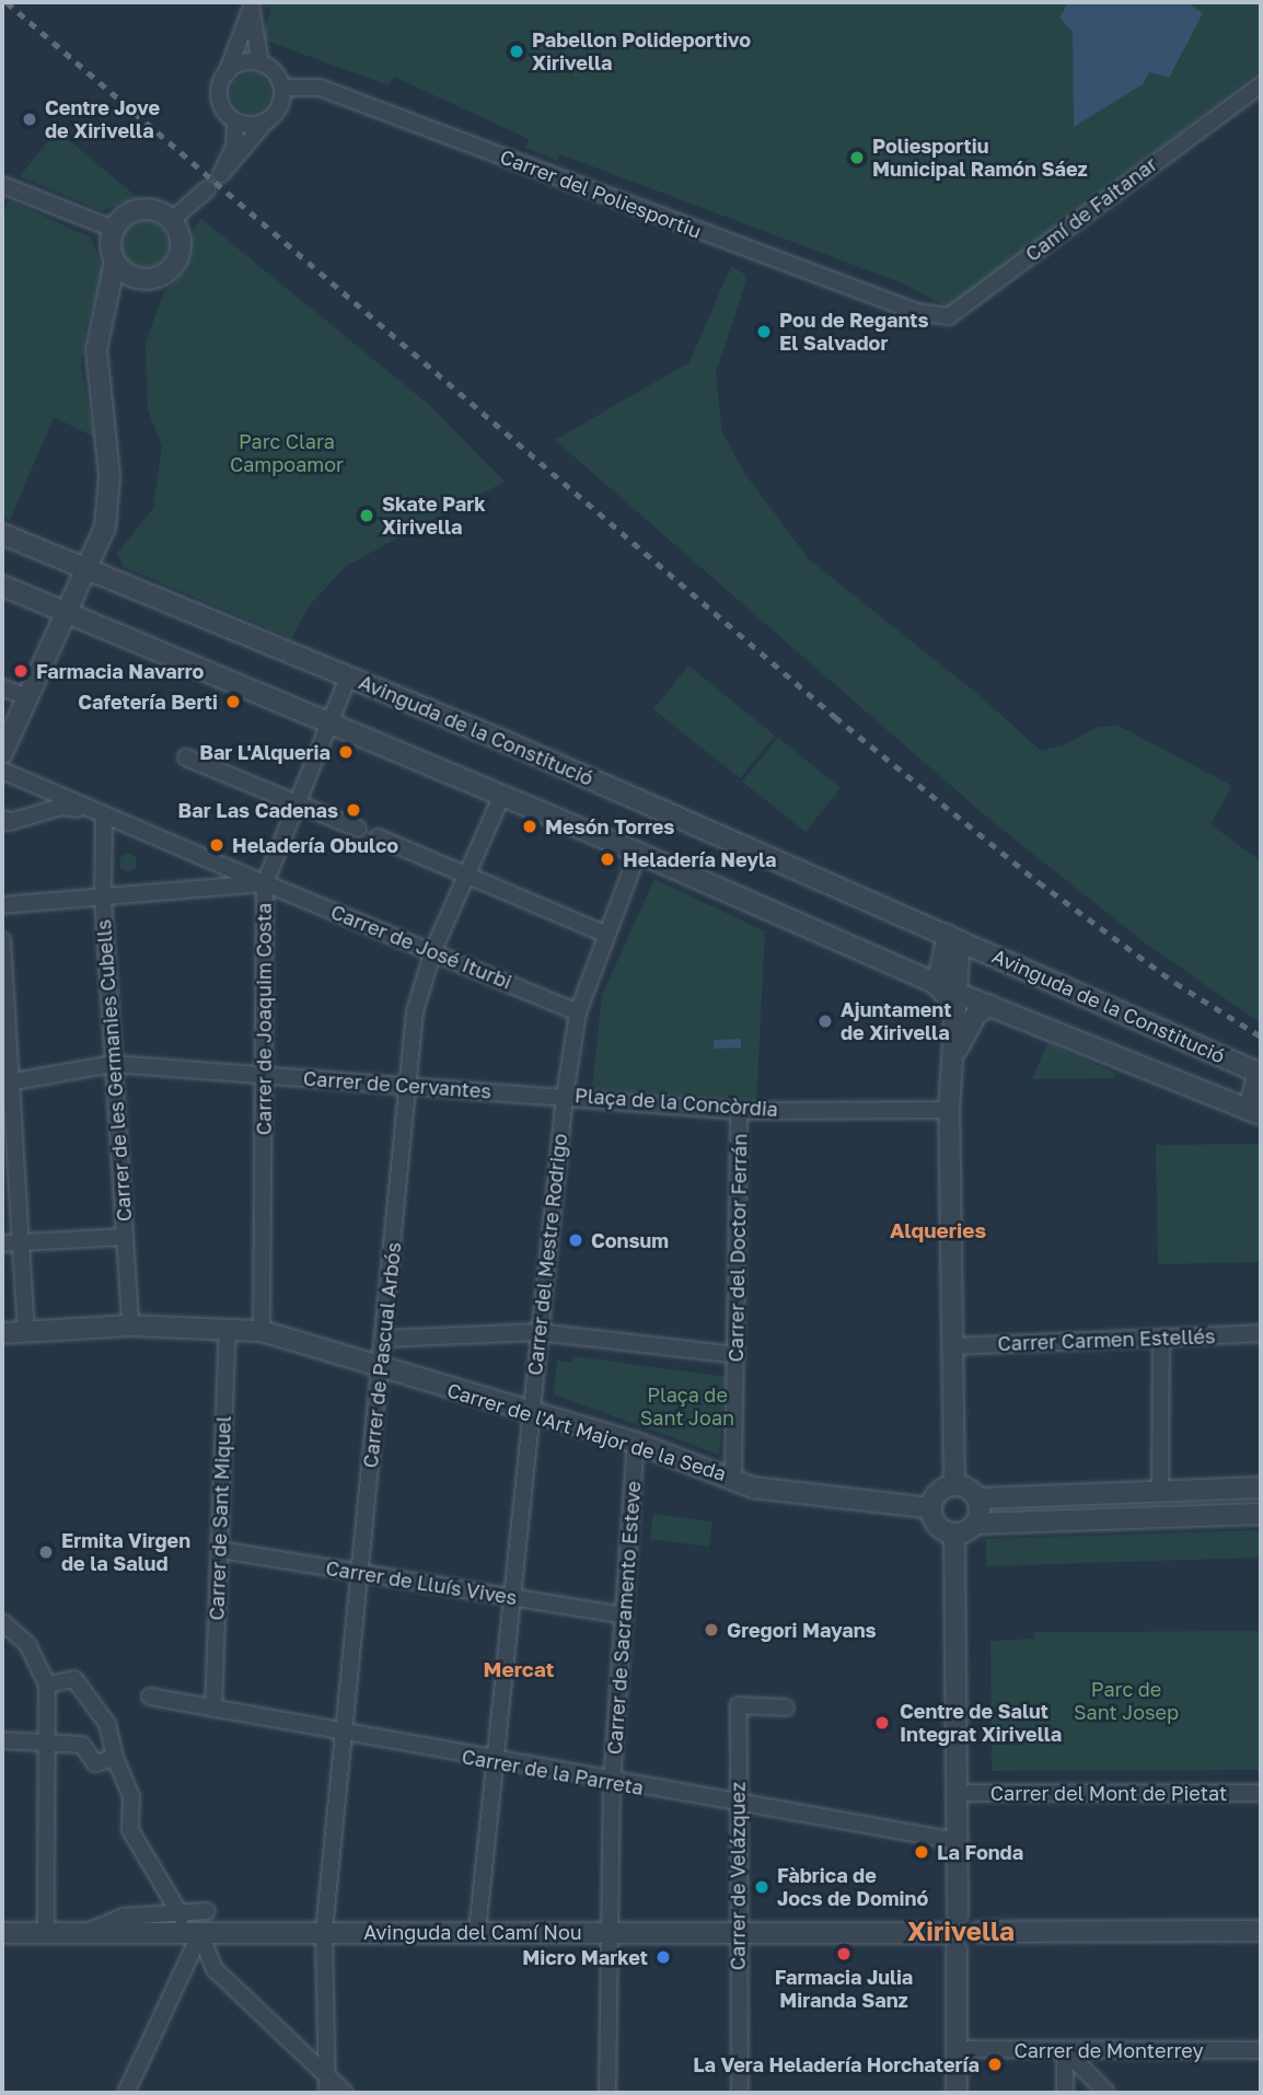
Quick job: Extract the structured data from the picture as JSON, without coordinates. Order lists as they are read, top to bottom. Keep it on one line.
{"streets":{"street":["Carrer del Poliesportiu","Camí de Faitanar","Avinguda de la Constitució","Carrer de José Iturbi","Carrer de Joaquim Costa","Carrer de les Germanies Cubells","Carrer de Cervantes","Plaça de la Concòrdia","Carrer del Doctor Ferrán","Carrer del Mestre Rodrigo","Carrer Carmen Estellés","Carrer de Pascual Arbós","Carrer de l'Art Major de la Seda","Carrer de Sant Miquel","Carrer de Lluís Vives","Carrer de Sacramento Esteve","Carrer de la Parreta","Carrer del Mont de Pietat","Carrer de Velázquez","Avinguda del Camí Nou","Carrer de Monterrey"]},"crossings":[["Carrer del Poliesportiu","Camí de Faitanar"],["Avinguda de la Constitució","Carrer de Joaquim Costa"],["Avinguda de la Constitució","Plaça de la Concòrdia"],["Avinguda de la Constitució","Carrer de Pascual Arbós"],["Carrer de José Iturbi","Carrer de Joaquim Costa"],["Carrer de José Iturbi","Carrer de les Germanies Cubells"],["Carrer de José Iturbi","Plaça de la Concòrdia"],["Carrer de José Iturbi","Carrer de Pascual Arbós"],["Carrer de Joaquim Costa","Carrer de Cervantes"],["Carrer de Joaquim Costa","Carrer de l'Art Major de la Seda"],["Carrer de les Germanies Cubells","Carrer de Cervantes"],["Carrer de les Germanies Cubells","Carrer de l'Art Major de la Seda"],["Carrer de Cervantes","Plaça de la Concòrdia"],["Carrer de Cervantes","Carrer del Mestre Rodrigo"],["Carrer de Cervantes","Carrer de Pascual Arbós"],["Plaça de la Concòrdia","Carrer del Doctor Ferrán"],["Plaça de la Concòrdia","Carrer del Mestre Rodrigo"],["Carrer del Doctor Ferrán","Carrer de l'Art Major de la Seda"],["Carrer del Mestre Rodrigo","Carrer de l'Art Major de la Seda"],["Carrer del Mestre Rodrigo","Carrer de Lluís Vives"],["Carrer del Mestre Rodrigo","Carrer de la Parreta"],["Carrer del Mestre Rodrigo","Avinguda del Camí Nou"],["Carrer de Pascual Arbós","Carrer de l'Art Major de la Seda"],["Carrer de Pascual Arbós","Carrer de Lluís Vives"],["Carrer de Pascual Arbós","Carrer de la Parreta"],["Carrer de Pascual Arbós","Avinguda del Camí Nou"],["Carrer de l'Art Major de la Seda","Carrer de Sant Miquel"],["Carrer de l'Art Major de la Seda","Carrer de Sacramento Esteve"],["Carrer de Sant Miquel","Carrer de Lluís Vives"],["Carrer de Sant Miquel","Carrer de la Parreta"],["Carrer de Lluís Vives","Carrer de Sacramento Esteve"],["Carrer de Sacramento Esteve","Carrer de la Parreta"],["Carrer de Sacramento Esteve","Avinguda del Camí Nou"],["Carrer de la Parreta","Carrer de Velázquez"],["Carrer de Velázquez","Avinguda del Camí Nou"]],"districts":["Alqueries","Mercat","Xirivella"],"parks":["Parc Clara Campoamor","Plaça de Sant Joan","Parc de Sant Josep"],"places":["Pabellon Polideportivo Xirivella","Centre Jove de Xirivella","Poliesportiu Municipal Ramón Sáez","Pou de Regants El Salvador","Skate Park Xirivella","Farmacia Navarro","Cafetería Berti","Bar L'Alqueria","Bar Las Cadenas","Mesón Torres","Heladería Obulco","Heladería Neyla","Ajuntament de Xirivella","Consum","Ermita Virgen de la Salud","Gregori Mayans","Centre de Salut Integrat Xirivella","La Fonda","Fàbrica de Jocs de Dominó","Farmacia Julia Miranda Sanz","Micro Market","La Vera Heladería Horchatería"]}
